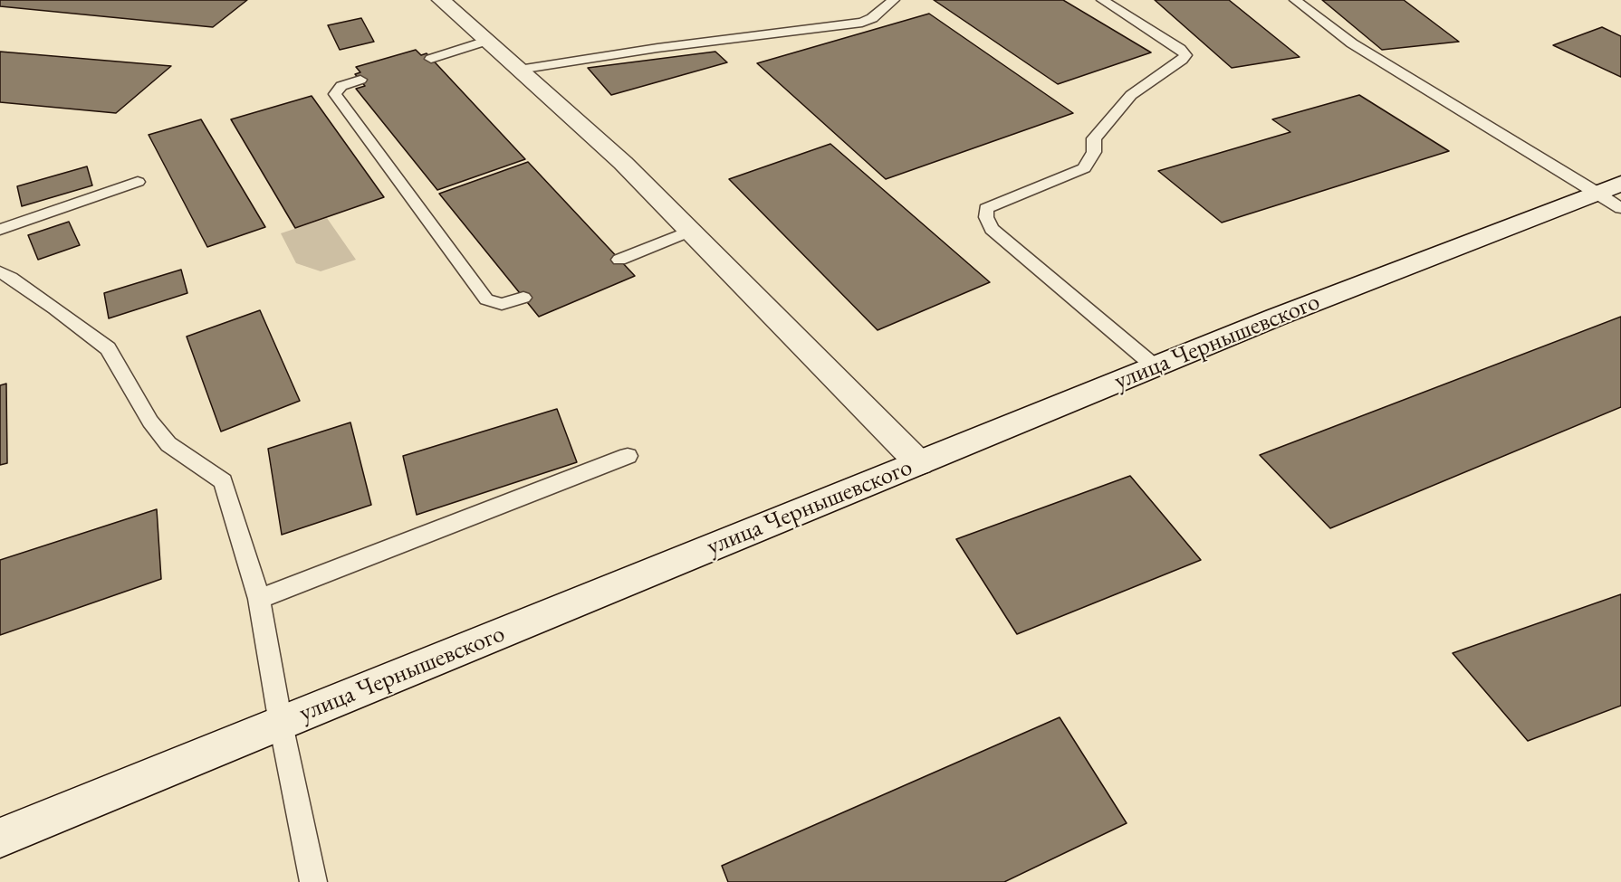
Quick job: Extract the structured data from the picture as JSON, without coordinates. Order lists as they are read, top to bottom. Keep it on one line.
{"streets":{"main road":["улица Чернышевского"]}}
